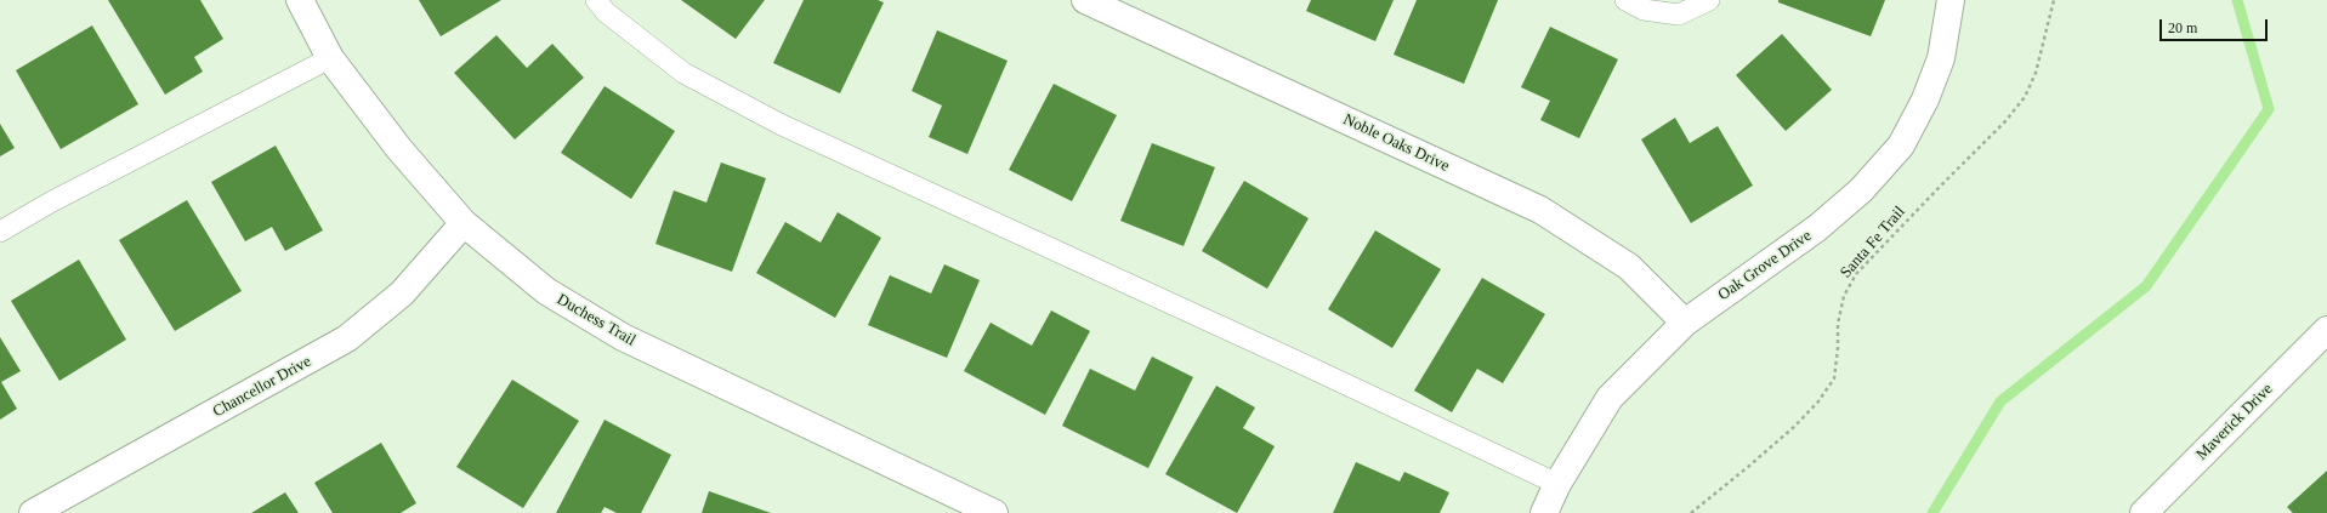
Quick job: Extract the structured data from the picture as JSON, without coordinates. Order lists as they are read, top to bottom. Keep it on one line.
{"streets":{"street":["Noble Oaks Drive","Oak Grove Drive","Duchess Trail","Chancellor Drive","Maverick Drive"],"path":["Santa Fe Trail"]},"crossings":[["Noble Oaks Drive","Oak Grove Drive"],["Duchess Trail","Chancellor Drive"]],"scale_bar":"20 m"}
